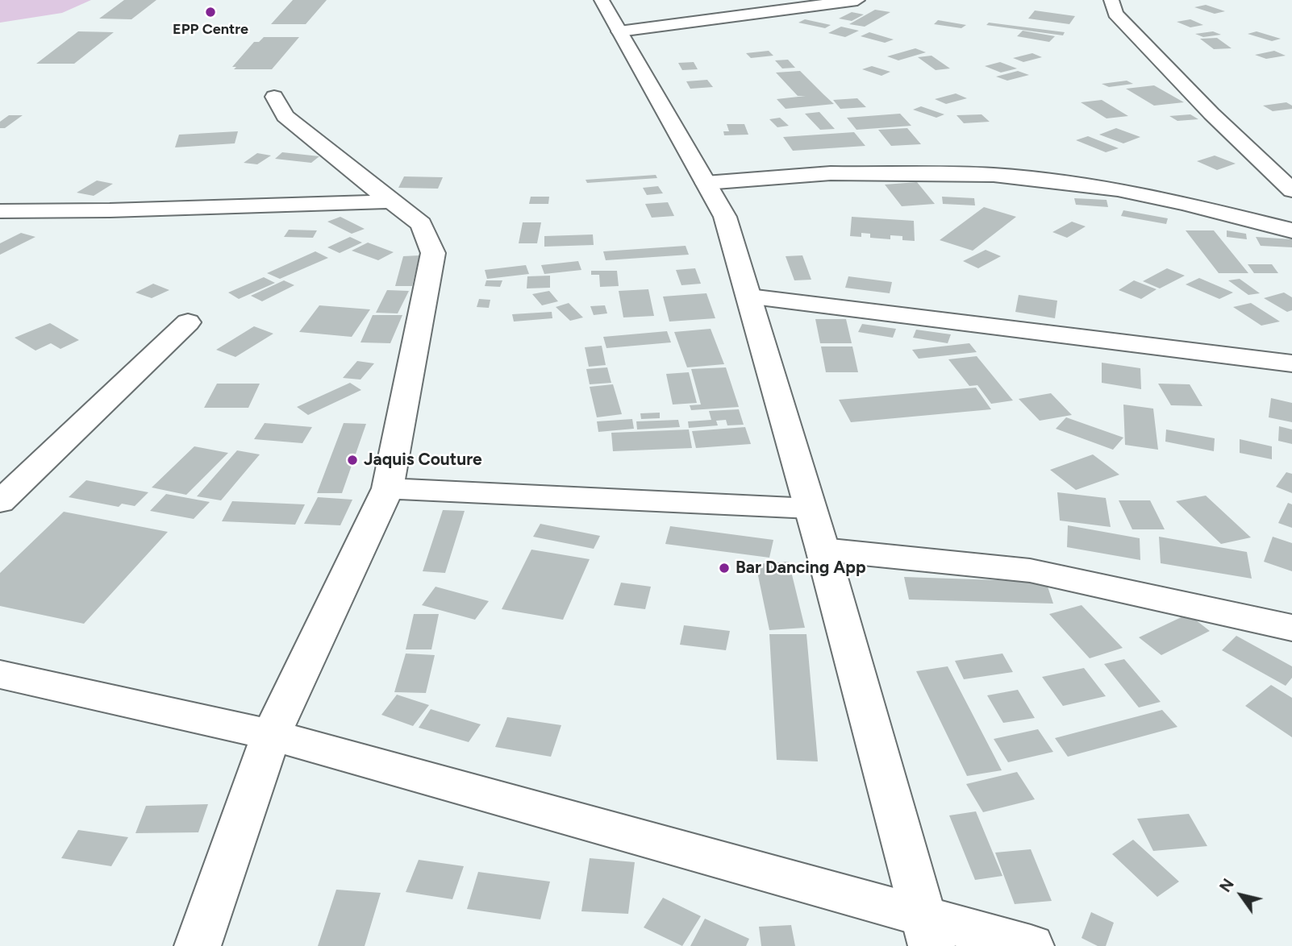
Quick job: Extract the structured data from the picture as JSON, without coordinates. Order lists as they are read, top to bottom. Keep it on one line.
{"places":["EPP Centre","Jaquis Couture","Bar Dancing App"],"north":"top left"}
